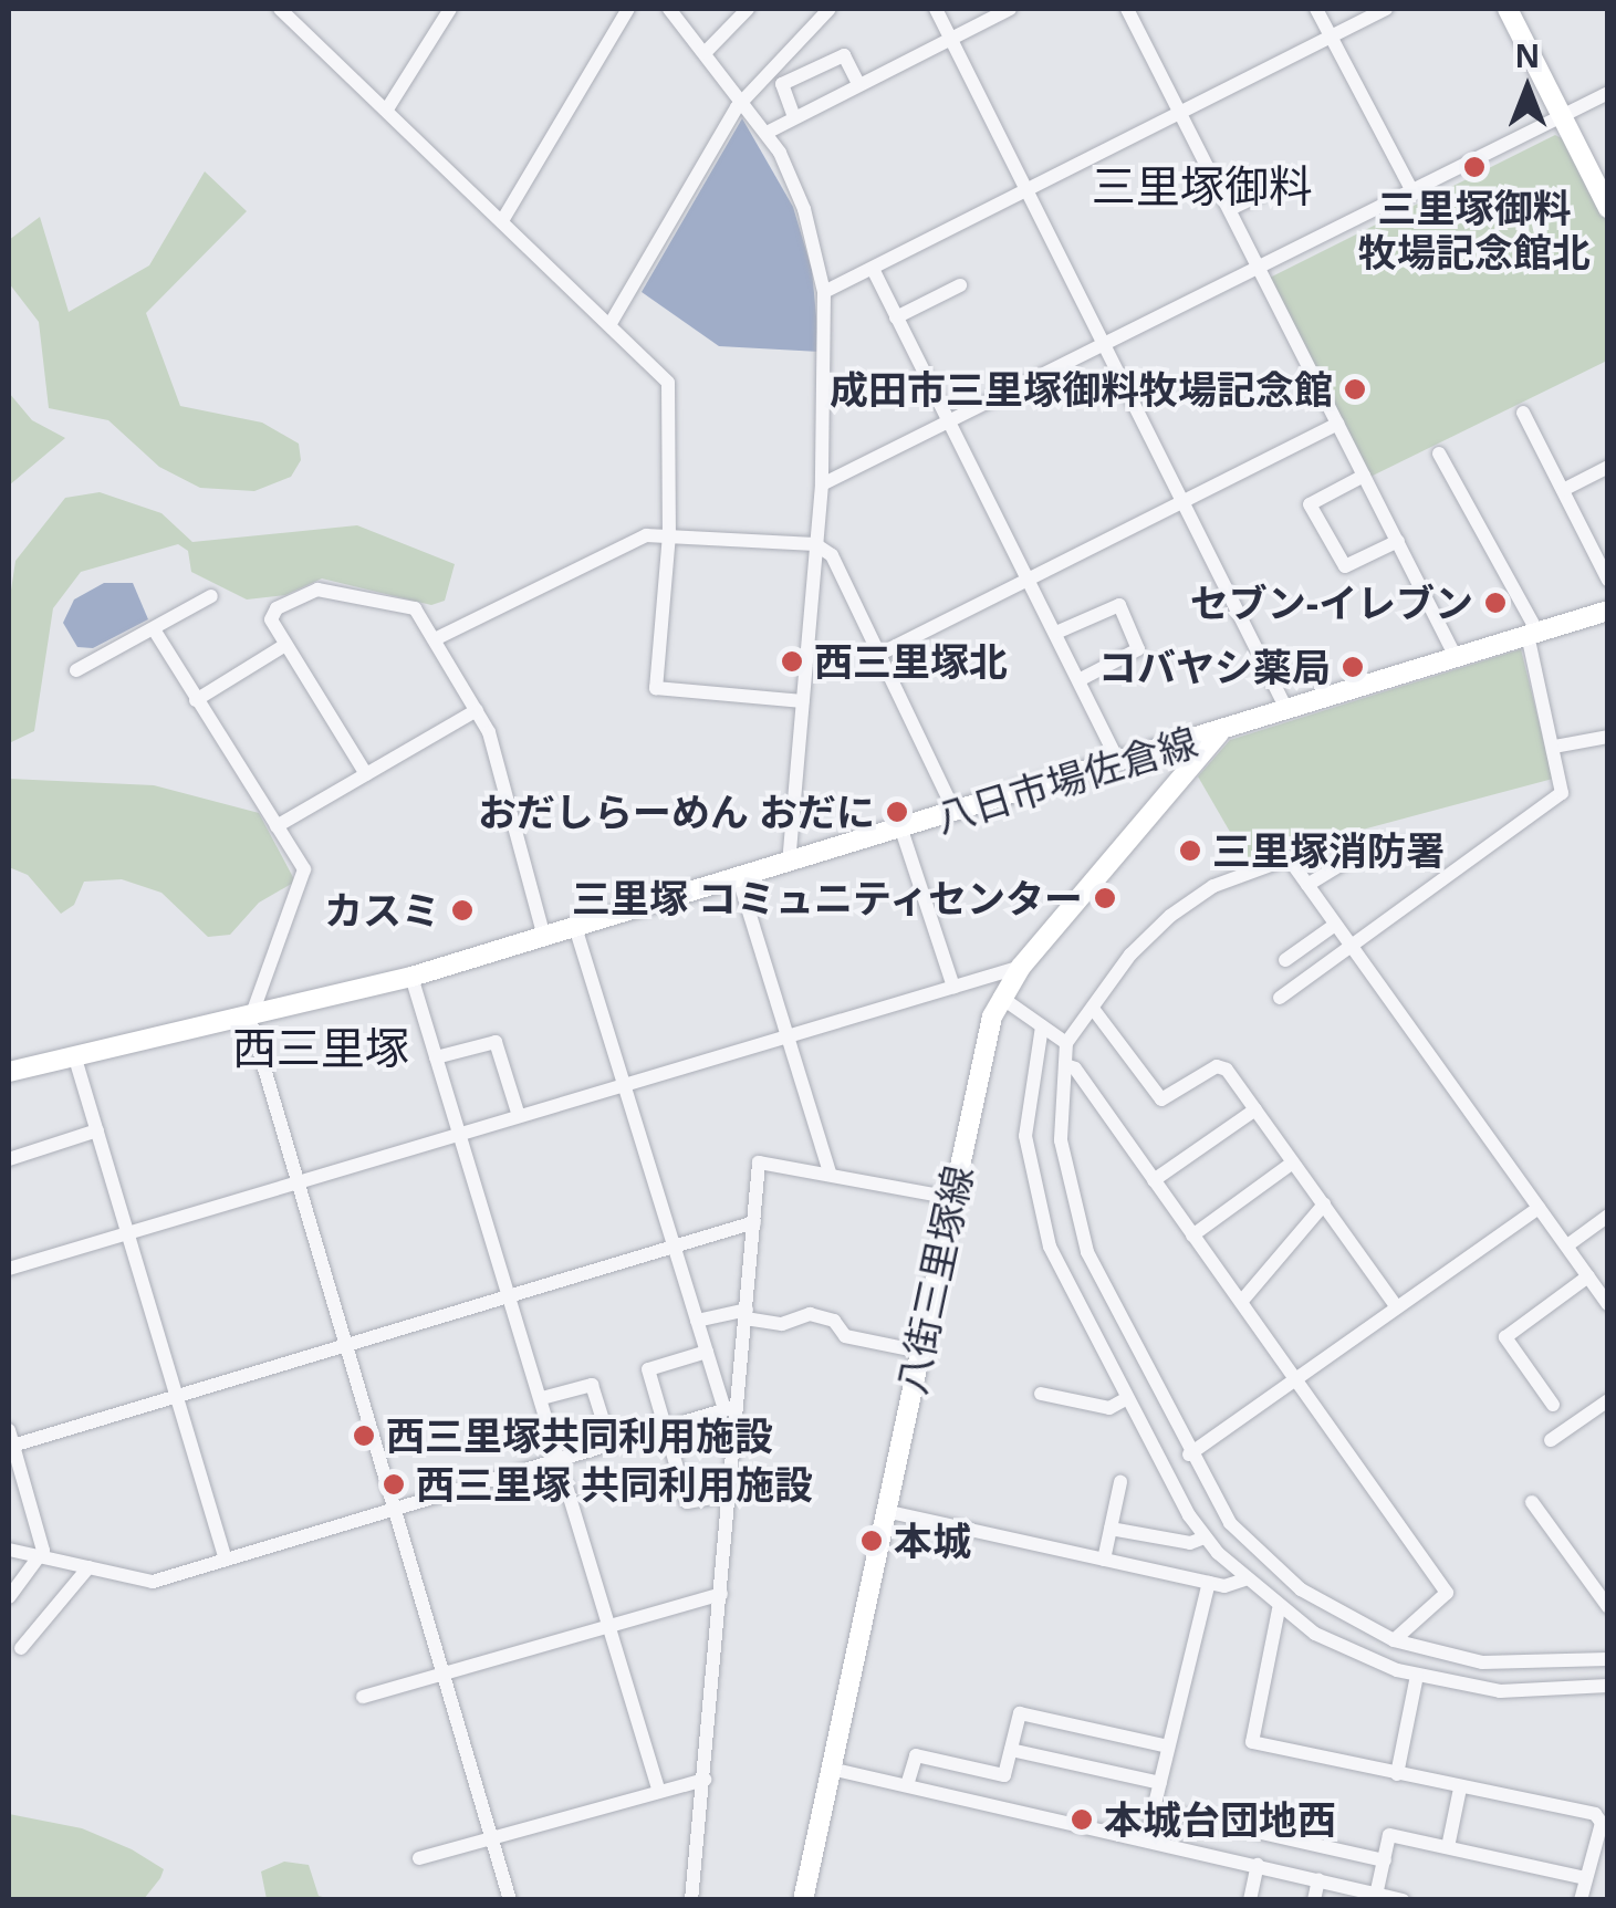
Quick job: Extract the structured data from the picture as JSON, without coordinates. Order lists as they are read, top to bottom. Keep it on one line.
{"streets":{"main road":["八日市場佐倉線","八街三里塚線"]},"crossings":[["八日市場佐倉線","八街三里塚線"]],"districts":["三里塚御料","西三里塚"],"places":["三里塚御料 牧場記念館北","成田市三里塚御料牧場記念館","セブン-イレブン","西三里塚北","コバヤシ薬局","おだしらーめん おだに","三里塚消防署","三里塚 コミュニティセンター","カスミ","西三里塚共同利用施設","西三里塚 共同利用施設","本城","本城台団地西"],"north":"top"}
